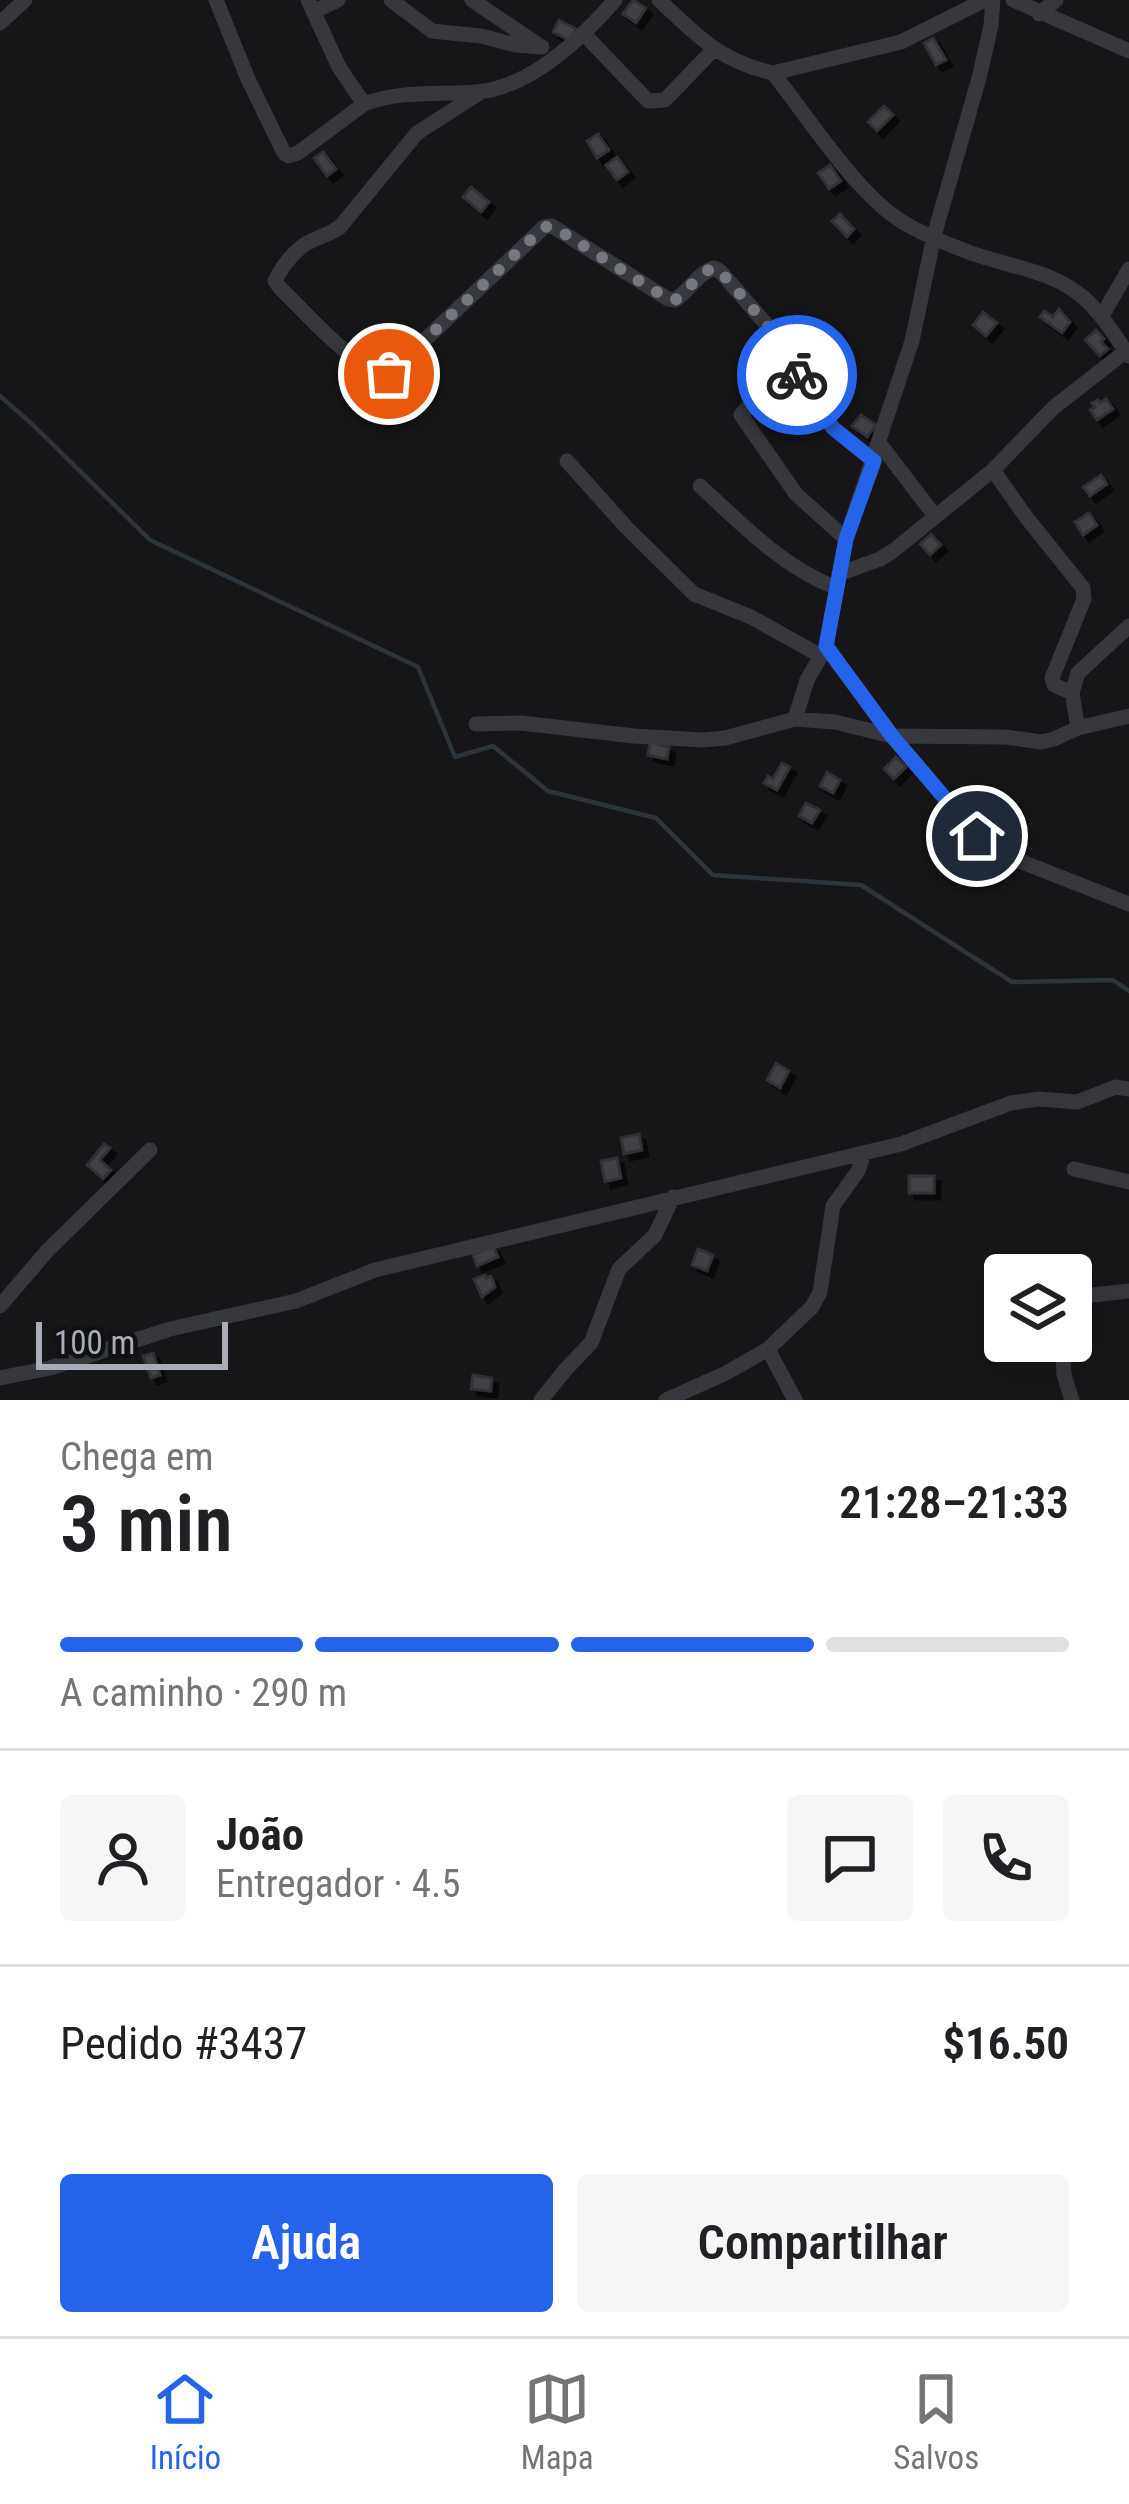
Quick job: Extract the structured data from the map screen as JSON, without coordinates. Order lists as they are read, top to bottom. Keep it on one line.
{"scale_bar":"100 m","page":{"scale":"100 m","heading":["3 min","Chega em","21:28–21:33"],"panel":["João","Entregador · 4.5","Pedido #3437","$16.50"],"bar":"A caminho · 290 m","buttons":["Ajuda","Compartilhar"],"tabs":["Início","Mapa","Salvos"]}}
